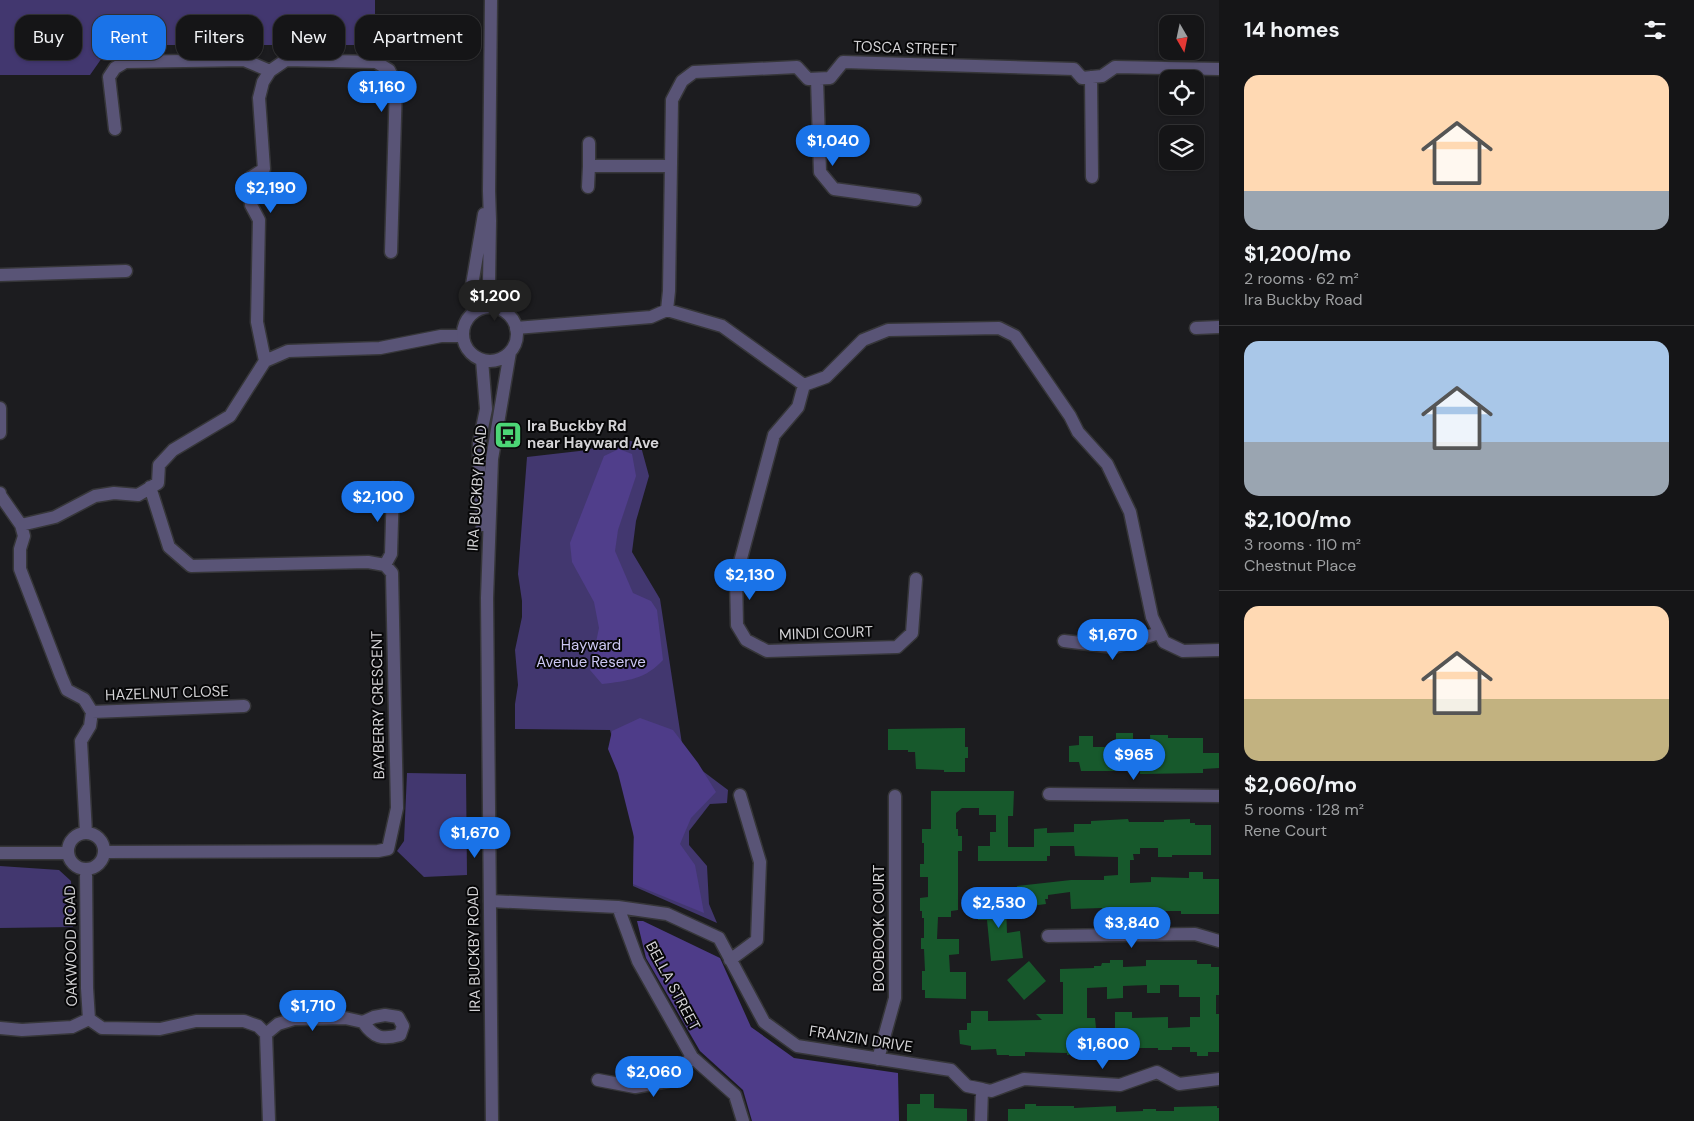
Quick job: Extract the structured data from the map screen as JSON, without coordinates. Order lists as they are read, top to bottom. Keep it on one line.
{"streets":{"street":["TOSCA STREET","IRA BUCKBY ROAD","MINDI COURT","HAZELNUT CLOSE","BAYBERRY CRESCENT","BOOBOOK COURT","OAKWOOD ROAD","BELLA STREET","FRANZIN DRIVE"]},"crossings":[["IRA BUCKBY ROAD","FRANZIN DRIVE"],["BAYBERRY CRESCENT","OAKWOOD ROAD"],["BOOBOOK COURT","FRANZIN DRIVE"],["BELLA STREET","FRANZIN DRIVE"]],"parks":["Hayward Avenue Reserve"],"places":{"bus stop":["Ira Buckby Rd near Hayward Ave"]},"north":"bottom","page":{"heading":"14 homes","chip":["Buy","Rent","Filters","New","Apartment"],"list":[{"name":"$1,200/mo","note":"2 rooms · 62 m² · Ira Buckby Road"},{"name":"$2,100/mo","note":"3 rooms · 110 m² · Chestnut Place"},{"name":"$2,060/mo","note":"5 rooms · 128 m² · Rene Court"}],"price":["$1,160","$1,040","$2,190","$1,200","$2,100","$2,130","$1,670","$965","$1,670","$2,530","$3,840","$1,710","$1,600","$2,060"]}}
